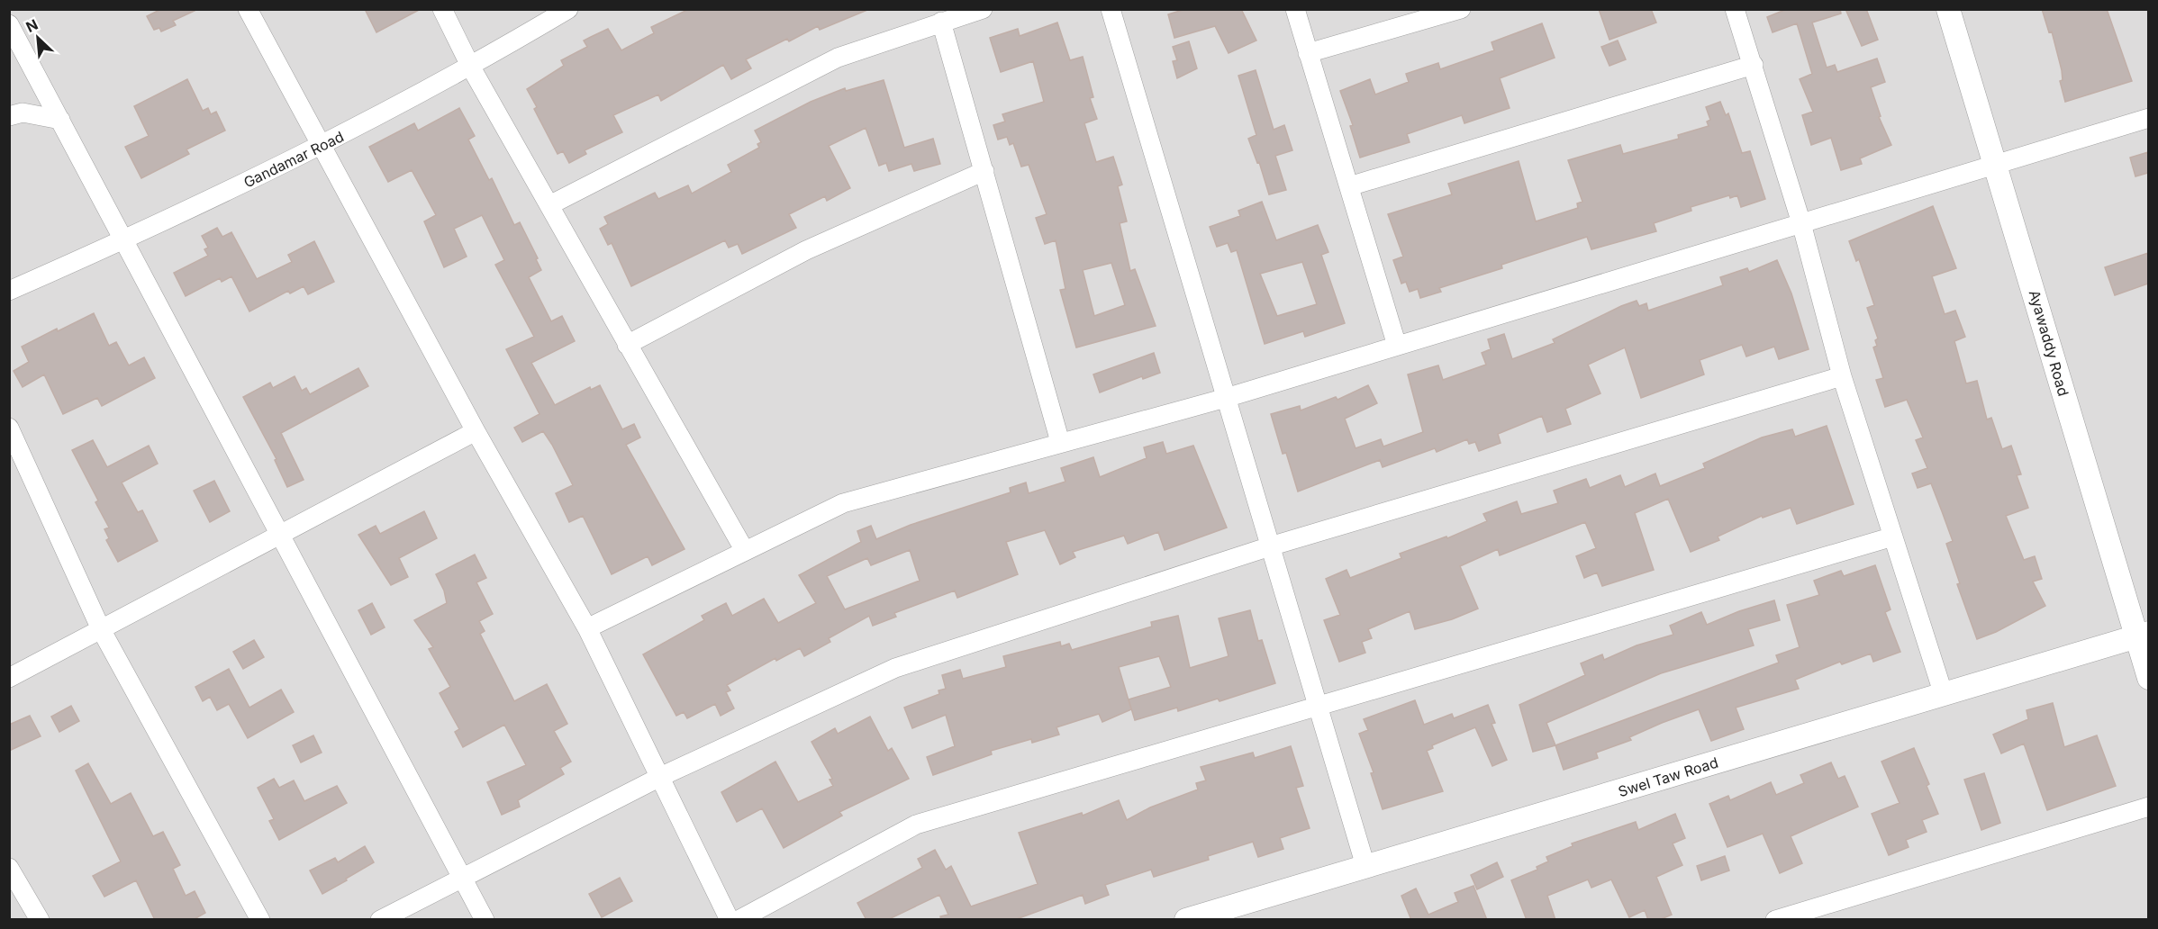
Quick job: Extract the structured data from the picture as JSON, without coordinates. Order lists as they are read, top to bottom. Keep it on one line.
{"streets":{"street":["Gandamar Road","Ayawaddy Road","Swel Taw Road"]},"crossings":[["Ayawaddy Road","Swel Taw Road"]],"north":"top left"}
